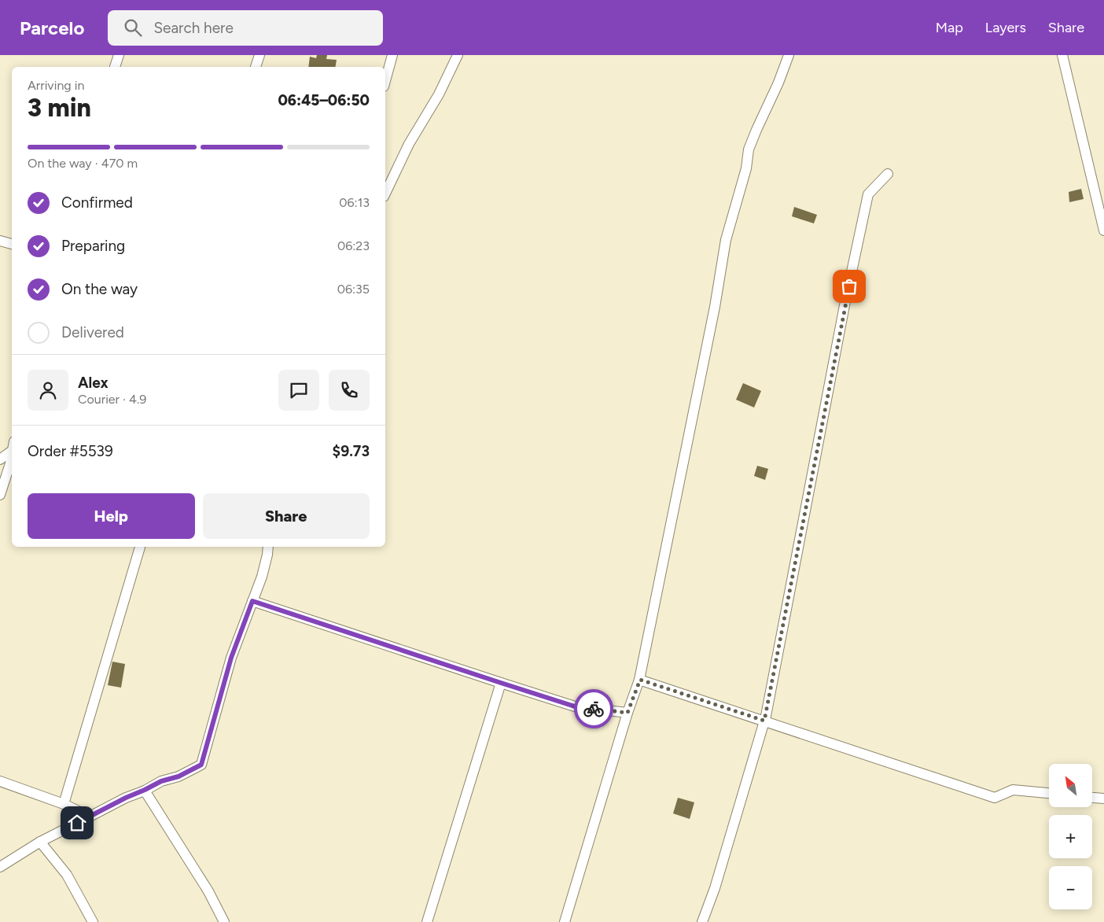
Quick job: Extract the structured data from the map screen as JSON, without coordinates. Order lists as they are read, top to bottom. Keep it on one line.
{"north":"top left","page":{"header":"Parcelo","search":"Search here","nav":["Map","Layers","Share"],"heading":["3 min","Arriving in","06:45–06:50"],"panel":["Alex","Courier · 4.9","Order #5539","$9.73"],"bar":"On the way · 470 m","list":[["Confirmed","06:13"],["Preparing","06:23"],["On the way","06:35"],"Delivered"],"buttons":["Help","Share"],"map_buttons":["+","−"]}}
